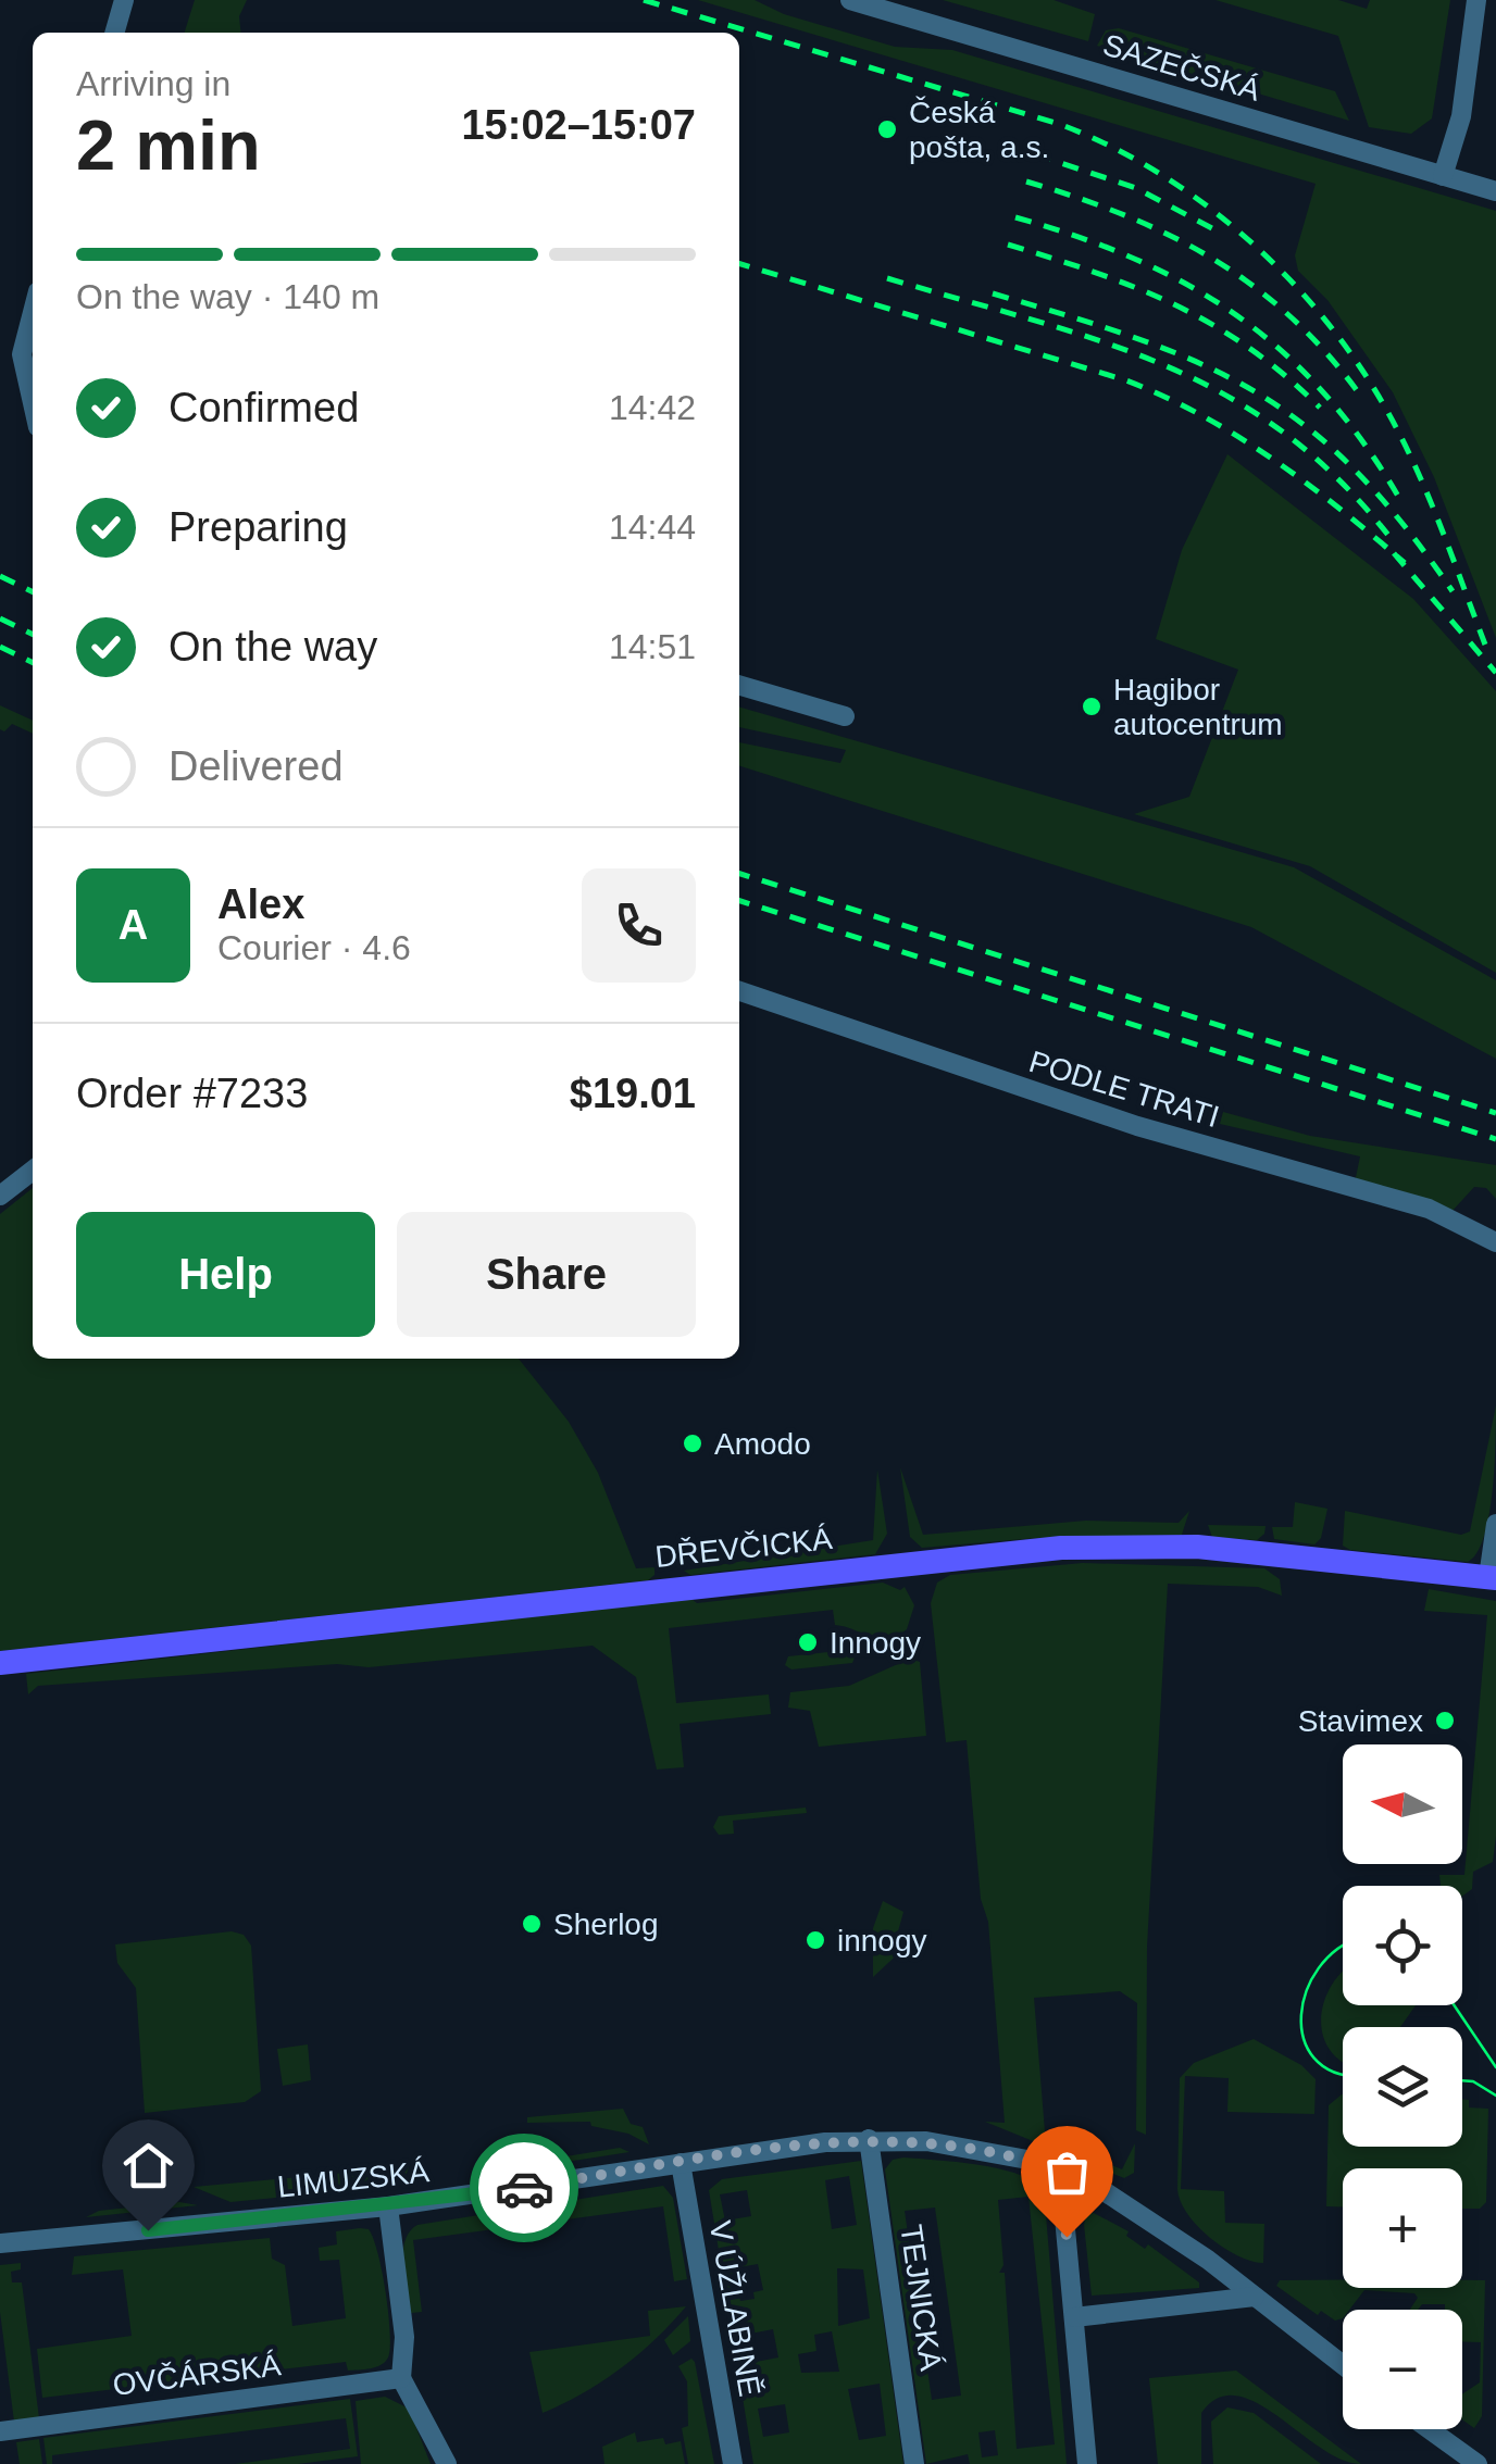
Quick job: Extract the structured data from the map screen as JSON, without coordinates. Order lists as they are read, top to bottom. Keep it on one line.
{"streets":{"main road":["DŘEVČICKÁ"],"street":["SAZEČSKÁ","PODLE TRATI","LIMUZSKÁ","TEJNICKÁ","V ÚŽLABINĚ","OVČÁRSKÁ"]},"crossings":[["LIMUZSKÁ","TEJNICKÁ"],["LIMUZSKÁ","V ÚŽLABINĚ"]],"places":["Česká pošta, a.s.","Hagibor autocentrum","Amodo","Innogy","Stavimex","Sherlog","innogy"],"north":"left","page":{"heading":["2 min","Arriving in","15:02–15:07"],"panel":["Alex","Courier · 4.6","Order #7233","$19.01"],"bar":"On the way · 140 m","list":[["Confirmed","14:42"],["Preparing","14:44"],["On the way","14:51"],"Delivered"],"round":"A","buttons":["Help","Share"],"map_buttons":["+","−"]}}
